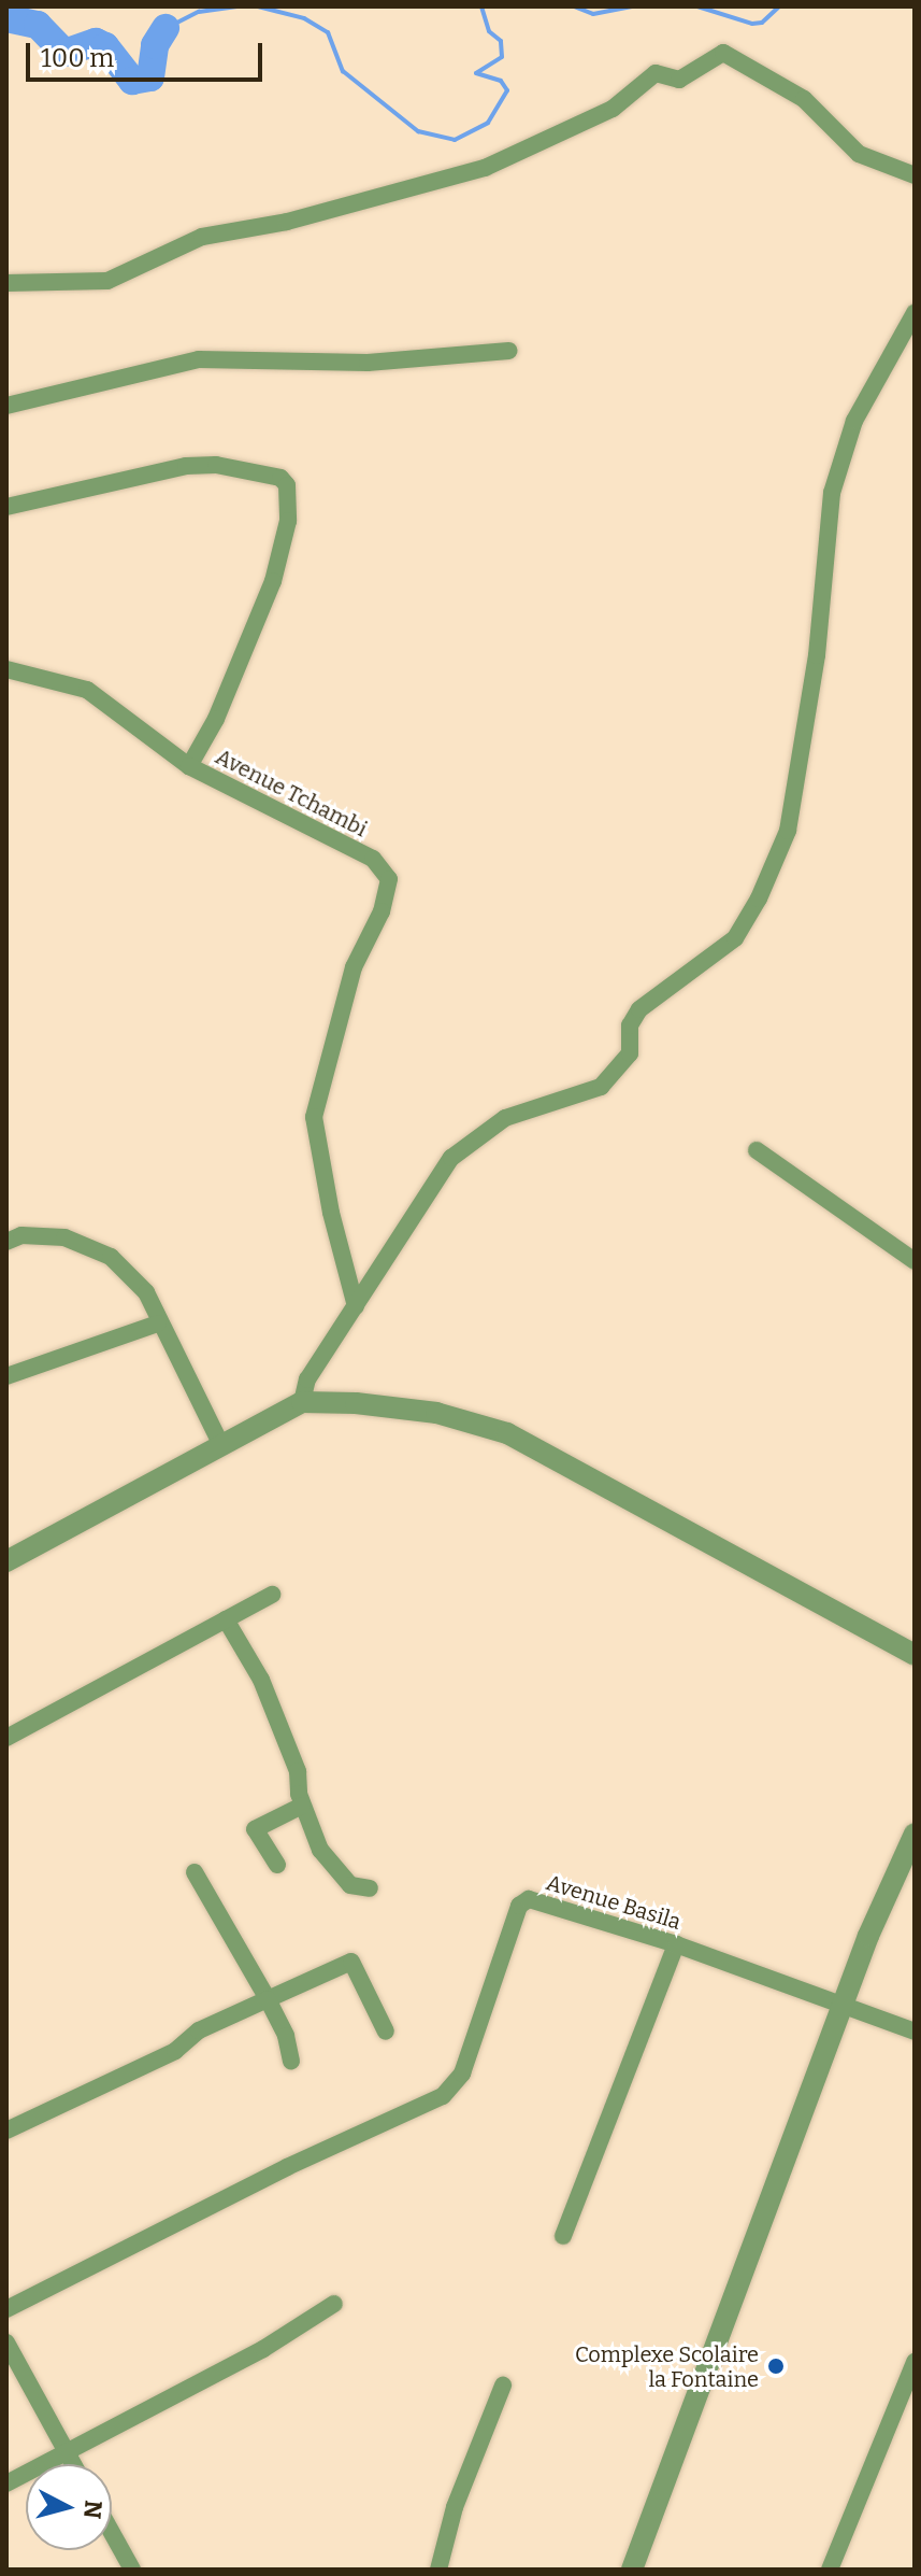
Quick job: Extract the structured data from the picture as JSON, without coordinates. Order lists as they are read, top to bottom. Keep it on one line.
{"streets":{"street":["Avenue Tchambi","Avenue Basila"]},"places":["Complexe Scolaire la Fontaine"],"scale_bar":"100 m","north":"right"}
